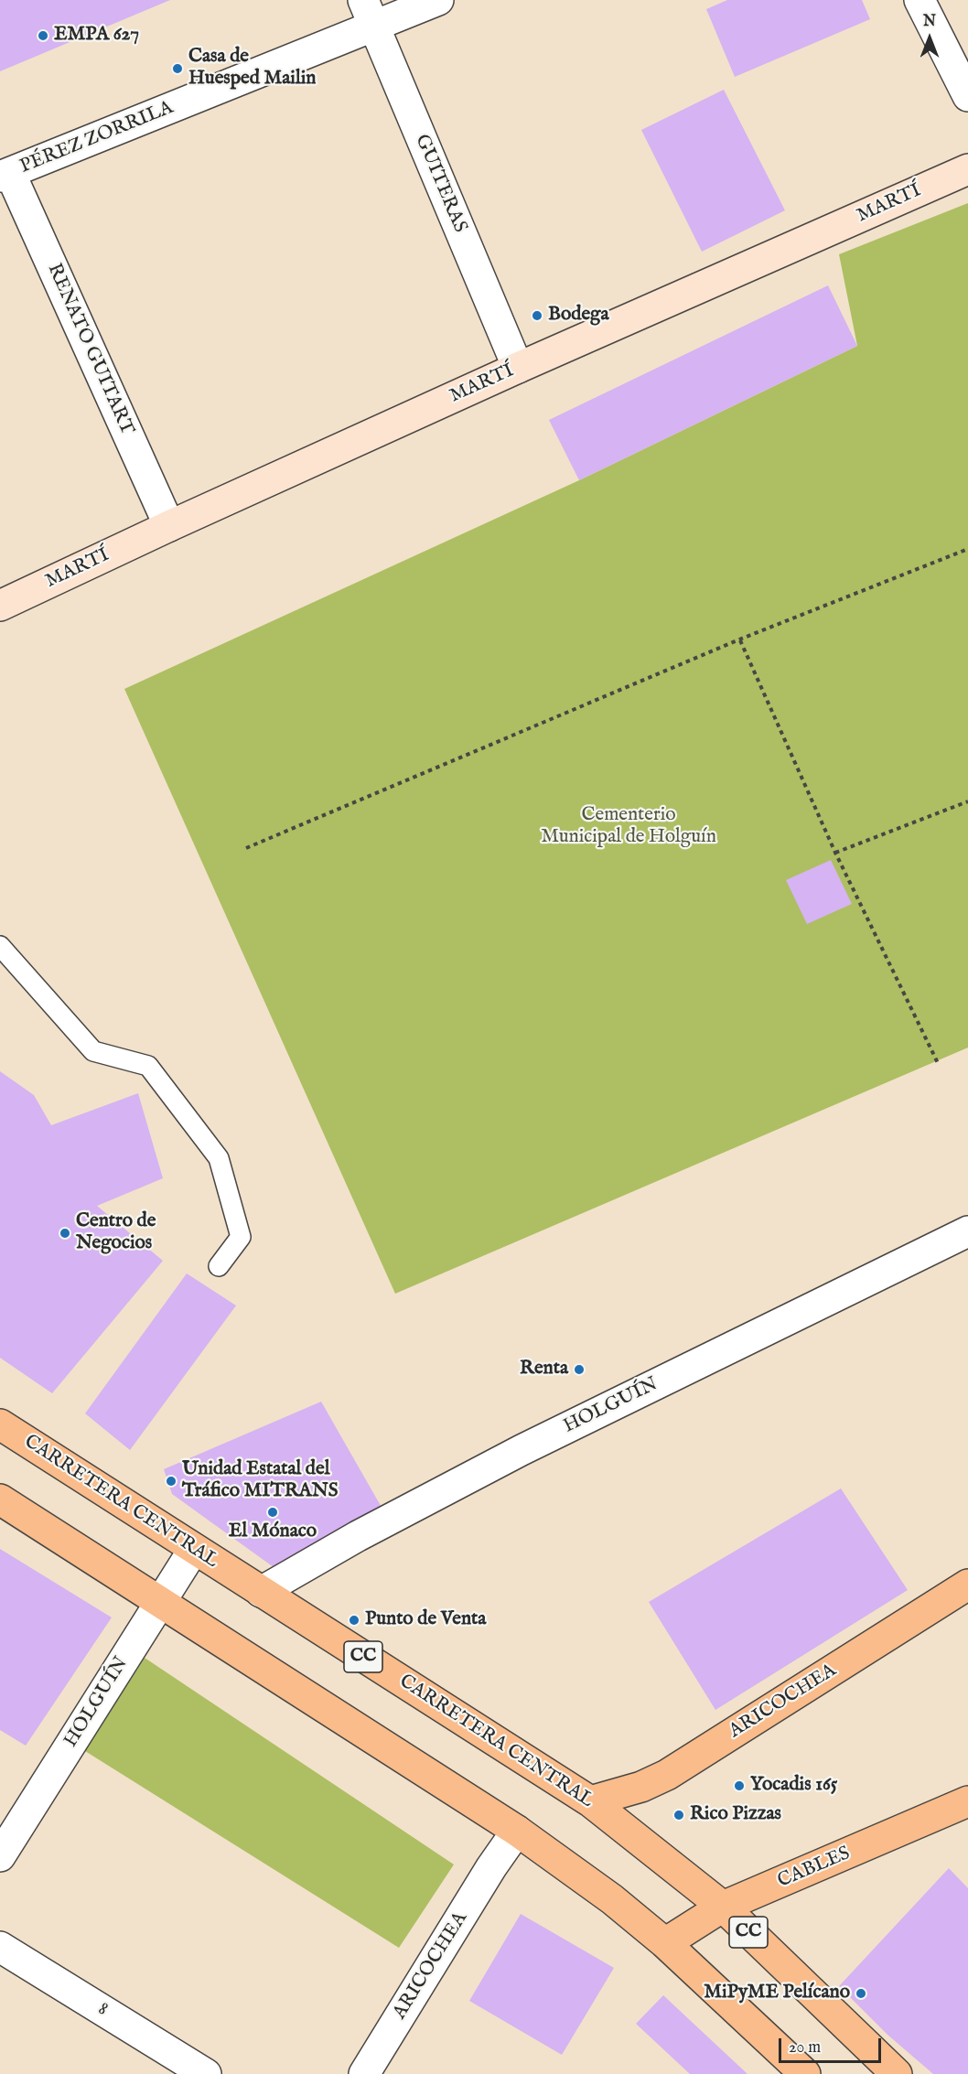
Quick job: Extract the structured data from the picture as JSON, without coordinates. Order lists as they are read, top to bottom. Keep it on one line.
{"streets":{"main road":["MARTÍ","CARRETERA CENTRAL","CC","ARICOCHEA","CABLES"],"street":["PÉREZ ZORRILA","GUITERAS","RENATO GUITART","HOLGUÍN","8"]},"crossings":[["PÉREZ ZORRILA","GUITERAS"],["PÉREZ ZORRILA","RENATO GUITART"],["GUITERAS","MARTÍ"],["MARTÍ","RENATO GUITART"],["HOLGUÍN","CARRETERA CENTRAL"],["CARRETERA CENTRAL","ARICOCHEA"],["CARRETERA CENTRAL","CABLES"]],"parks":["Cementerio Municipal de Holguín"],"places":["EMPA 627","Casa de Huesped Mailin","Bodega","Centro de Negocios","Renta","Unidad Estatal del Tráfico MITRANS","El Mónaco","Punto de Venta","Yocadis 165","Rico Pizzas","MiPyME Pelícano"],"scale_bar":"20 m","north":"top"}
